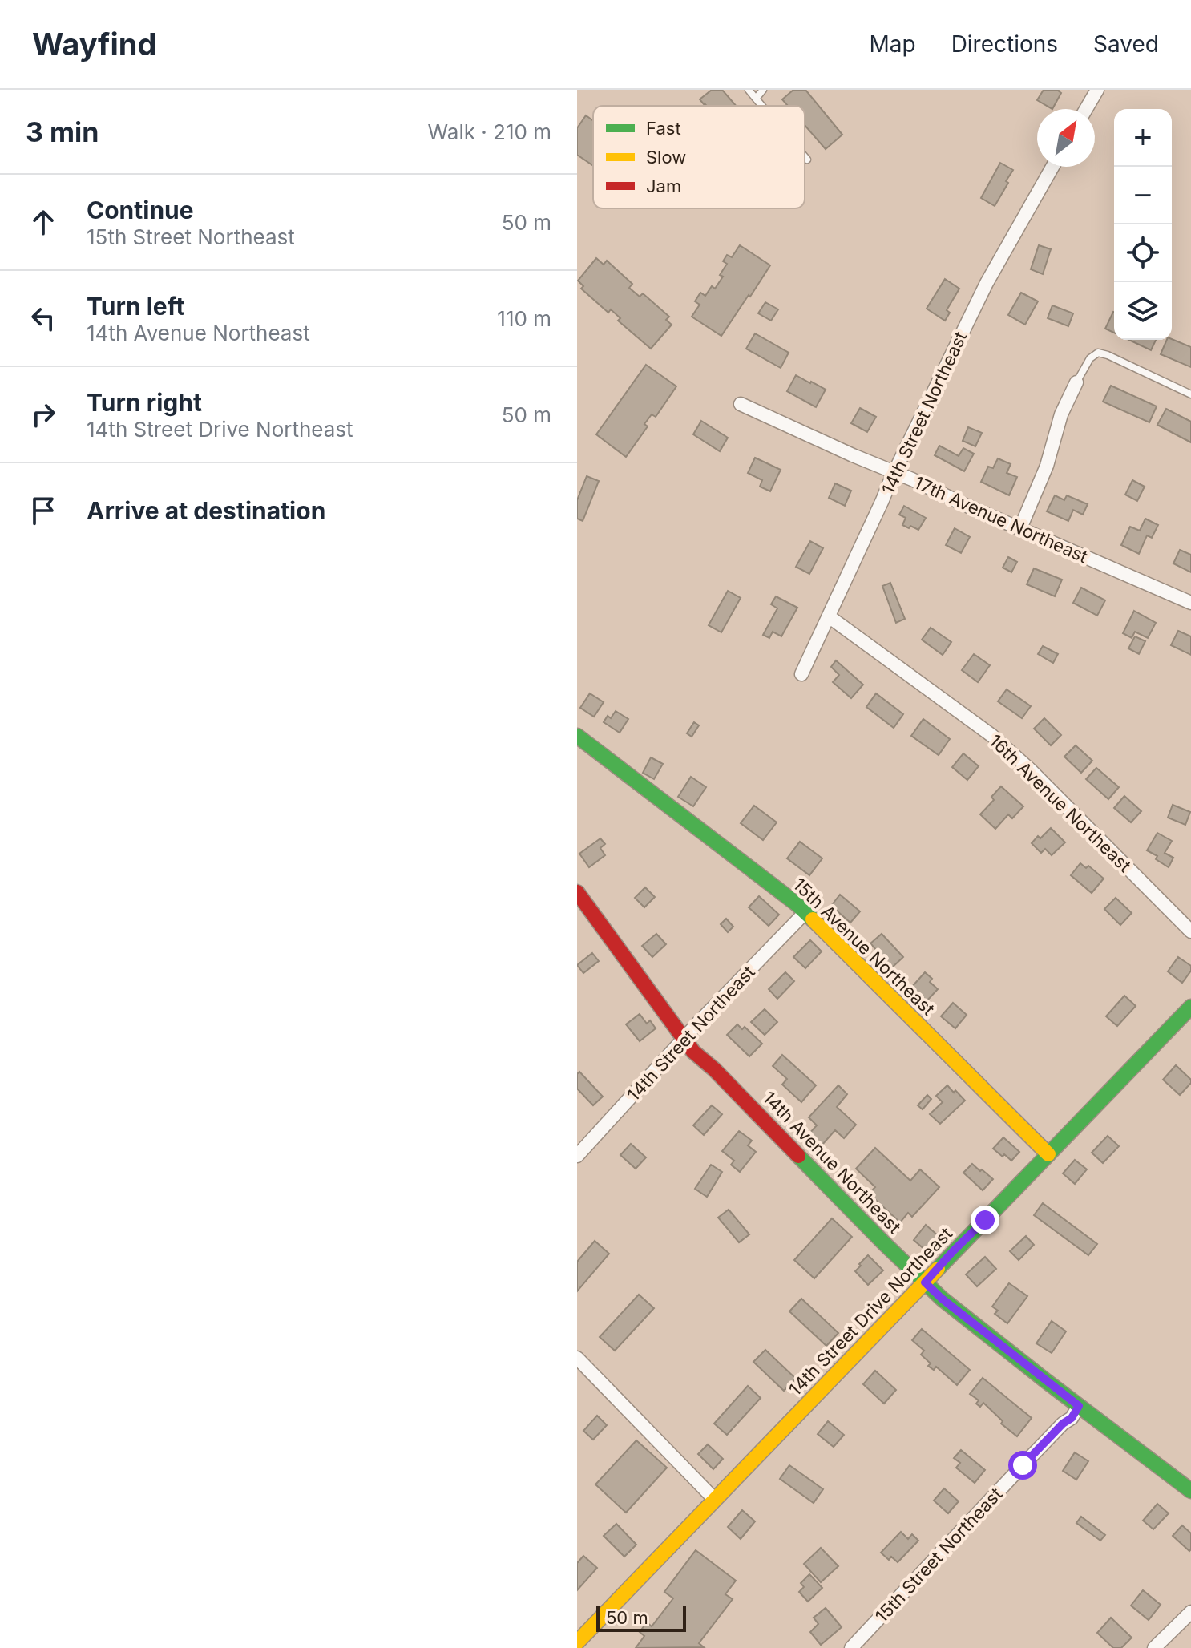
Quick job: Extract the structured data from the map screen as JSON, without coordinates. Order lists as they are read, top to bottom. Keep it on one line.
{"streets":{"street":["14th Street Northeast","17th Avenue Northeast","16th Avenue Northeast","15th Avenue Northeast","14th Avenue Northeast","14th Street Drive Northeast","15th Street Northeast"]},"crossings":[["14th Street Northeast","17th Avenue Northeast"],["14th Street Northeast","16th Avenue Northeast"],["14th Street Northeast","15th Avenue Northeast"],["14th Street Northeast","14th Avenue Northeast"],["15th Avenue Northeast","14th Street Drive Northeast"],["14th Avenue Northeast","14th Street Drive Northeast"],["14th Avenue Northeast","15th Street Northeast"]],"legend":["Fast","Slow","Jam"],"scale_bar":"50 m","north":"top right","page":{"header":"Wayfind","nav":["Map","Directions","Saved"],"heading":["3 min","Walk · 210 m"],"map_buttons":["+","−"],"list":[["Continue","15th Street Northeast","50 m"],["Turn left","14th Avenue Northeast","110 m"],["Turn right","14th Street Drive Northeast","50 m"],"Arrive at destination"],"scale":"50 m"}}
